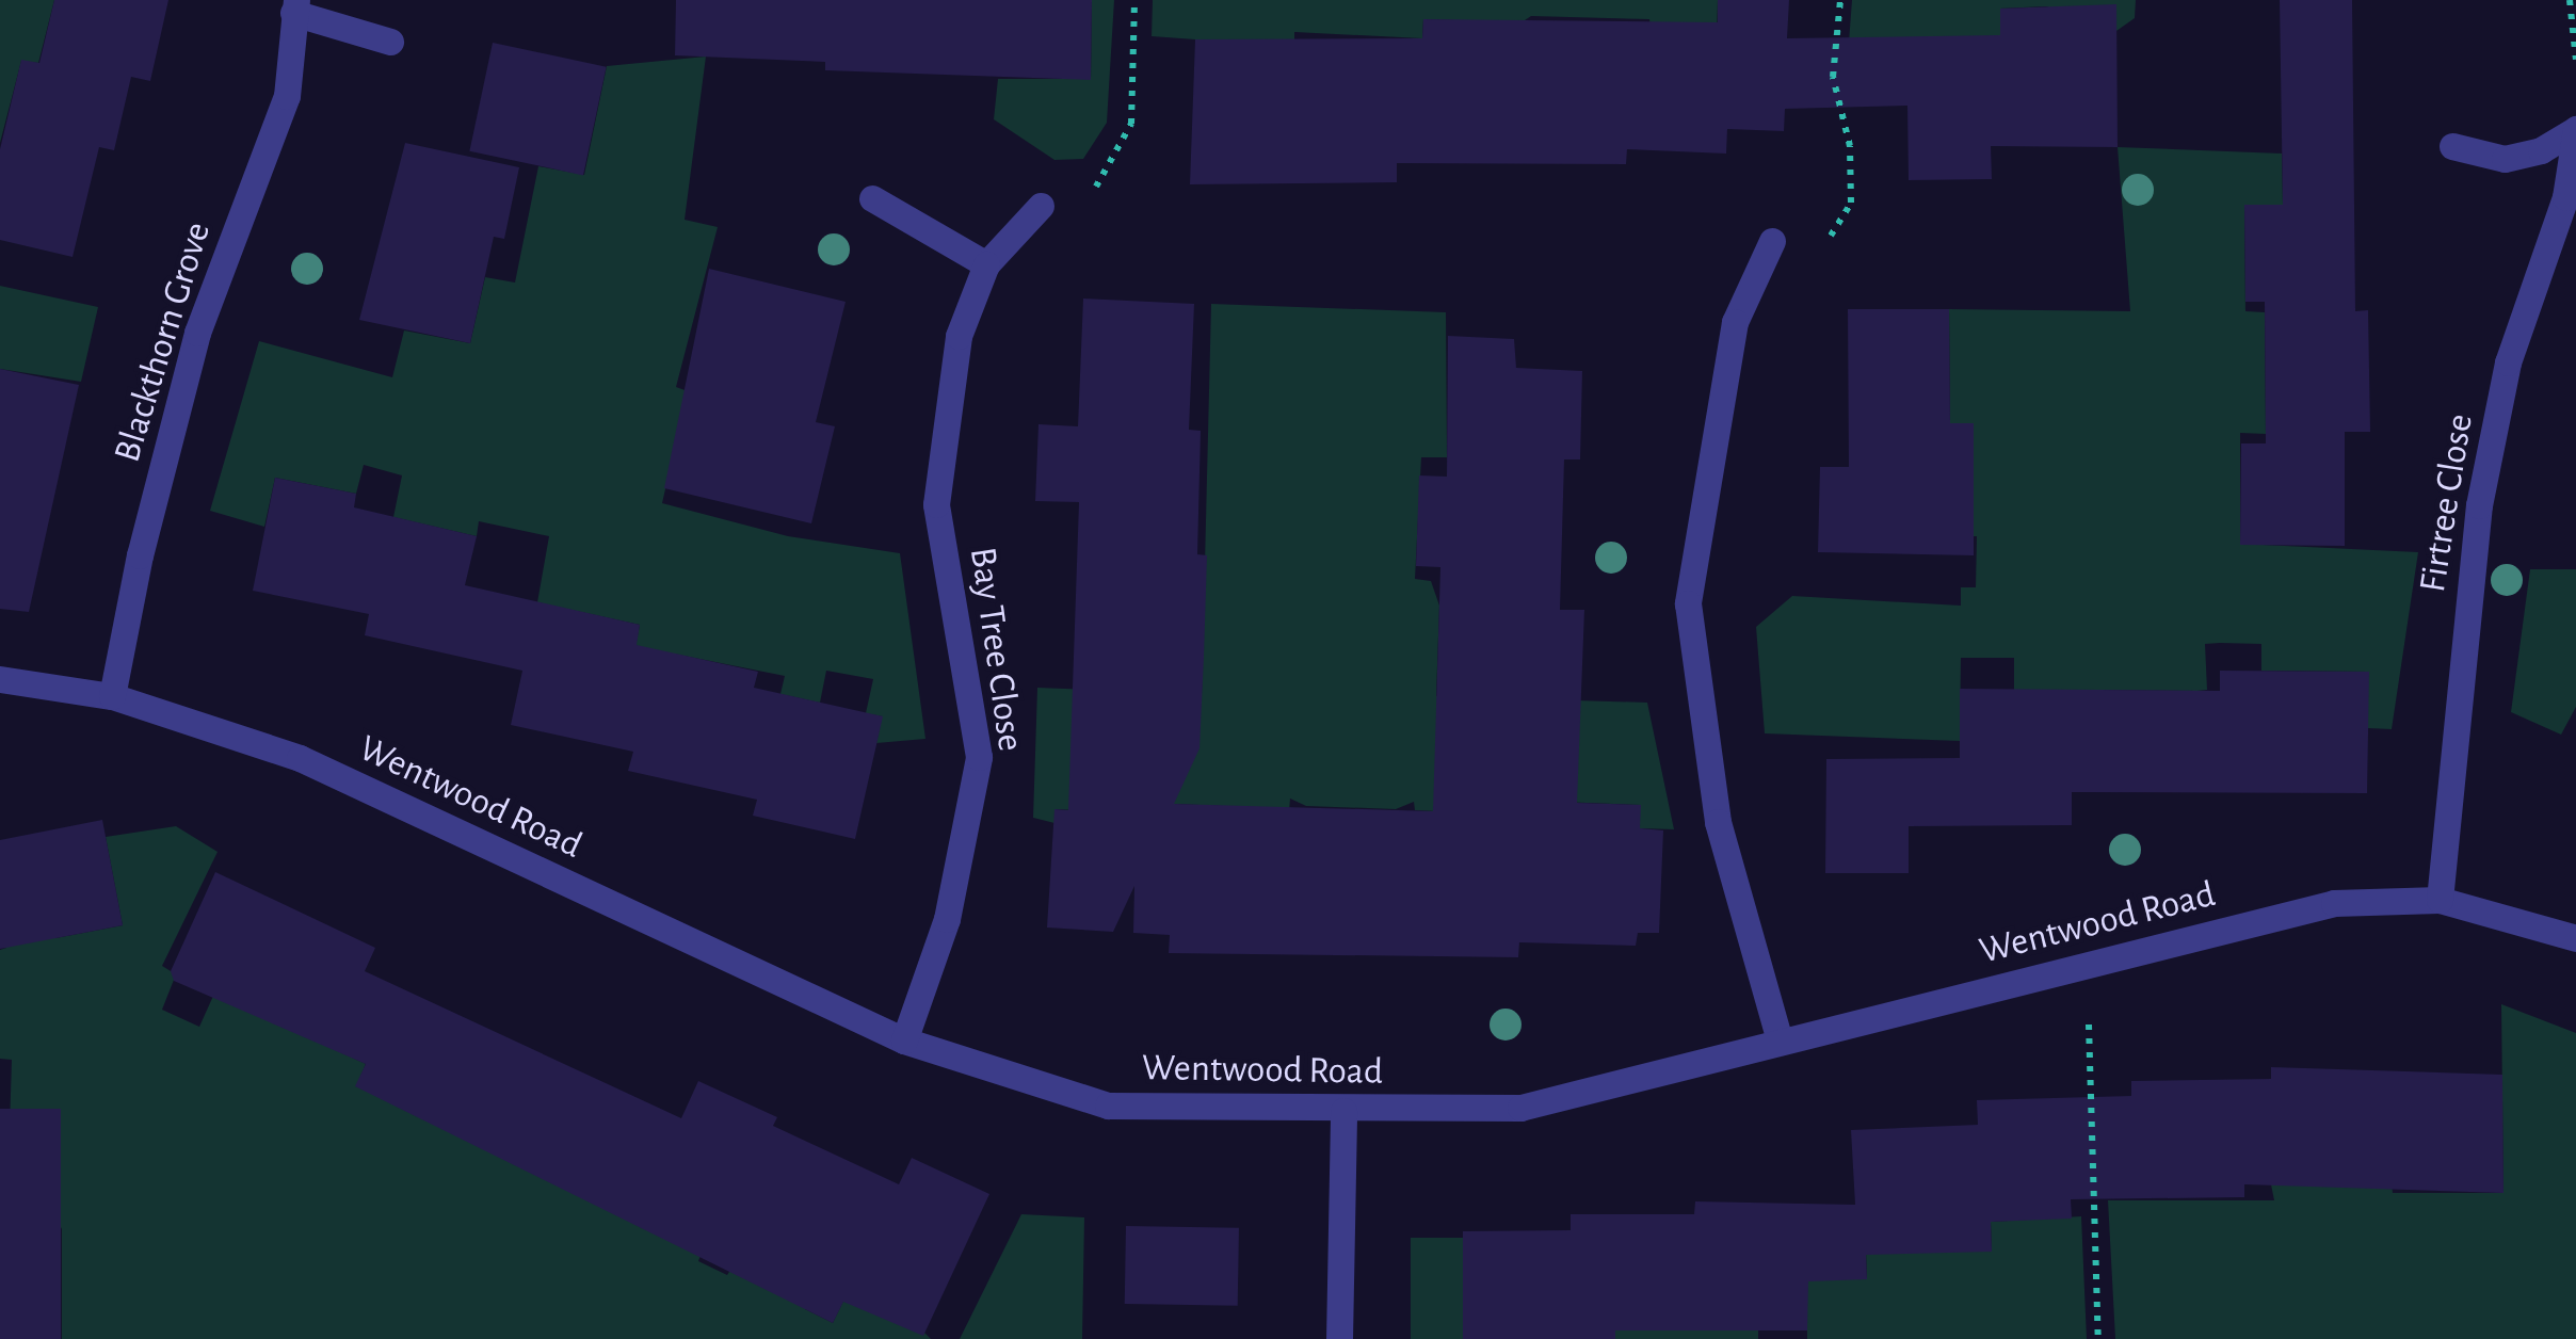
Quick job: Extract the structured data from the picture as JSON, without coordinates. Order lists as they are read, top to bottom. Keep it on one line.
{"streets":{"street":["Blackthorn Grove","Firtree Close","Bay Tree Close","Wentwood Road"]},"crossings":[["Blackthorn Grove","Wentwood Road"],["Firtree Close","Wentwood Road"],["Bay Tree Close","Wentwood Road"]]}
